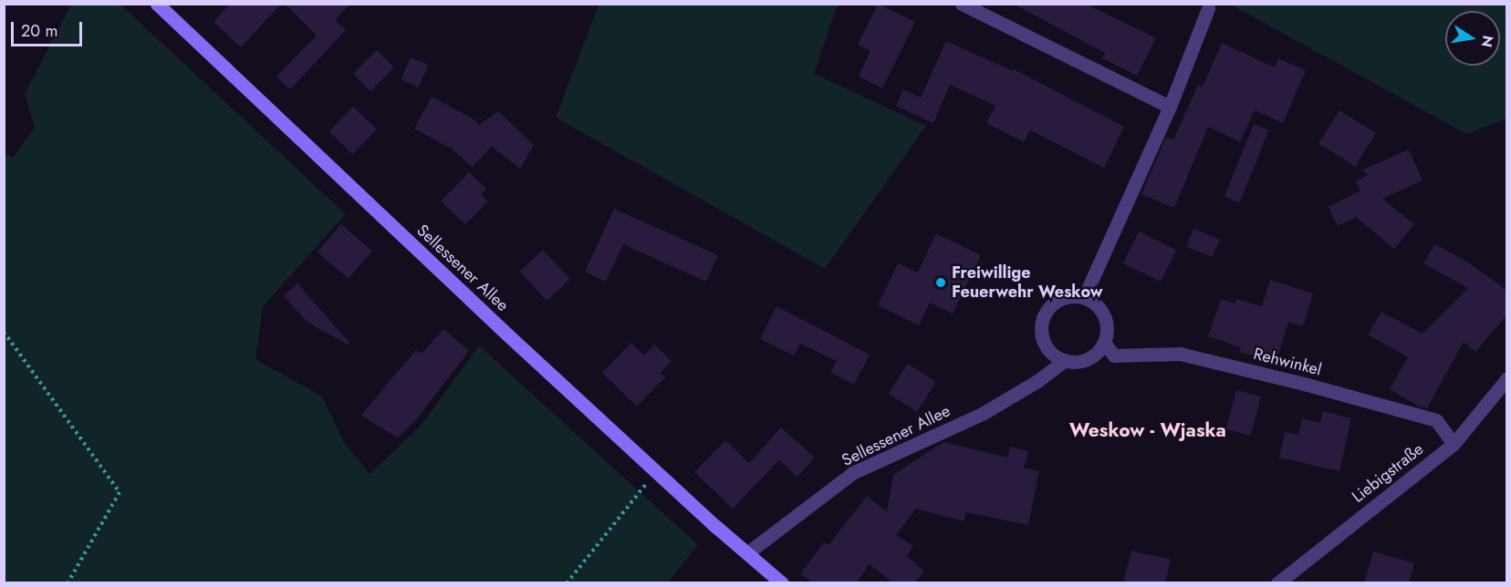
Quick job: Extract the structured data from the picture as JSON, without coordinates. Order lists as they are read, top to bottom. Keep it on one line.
{"streets":{"main road":["Sellessener Allee"],"street":["Rehwinkel","Liebigstraße"]},"crossings":[["Sellessener Allee","Rehwinkel"],["Rehwinkel","Liebigstraße"]],"districts":["Weskow - Wjaska"],"places":["Freiwillige Feuerwehr Weskow"],"scale_bar":"20 m","north":"right"}
